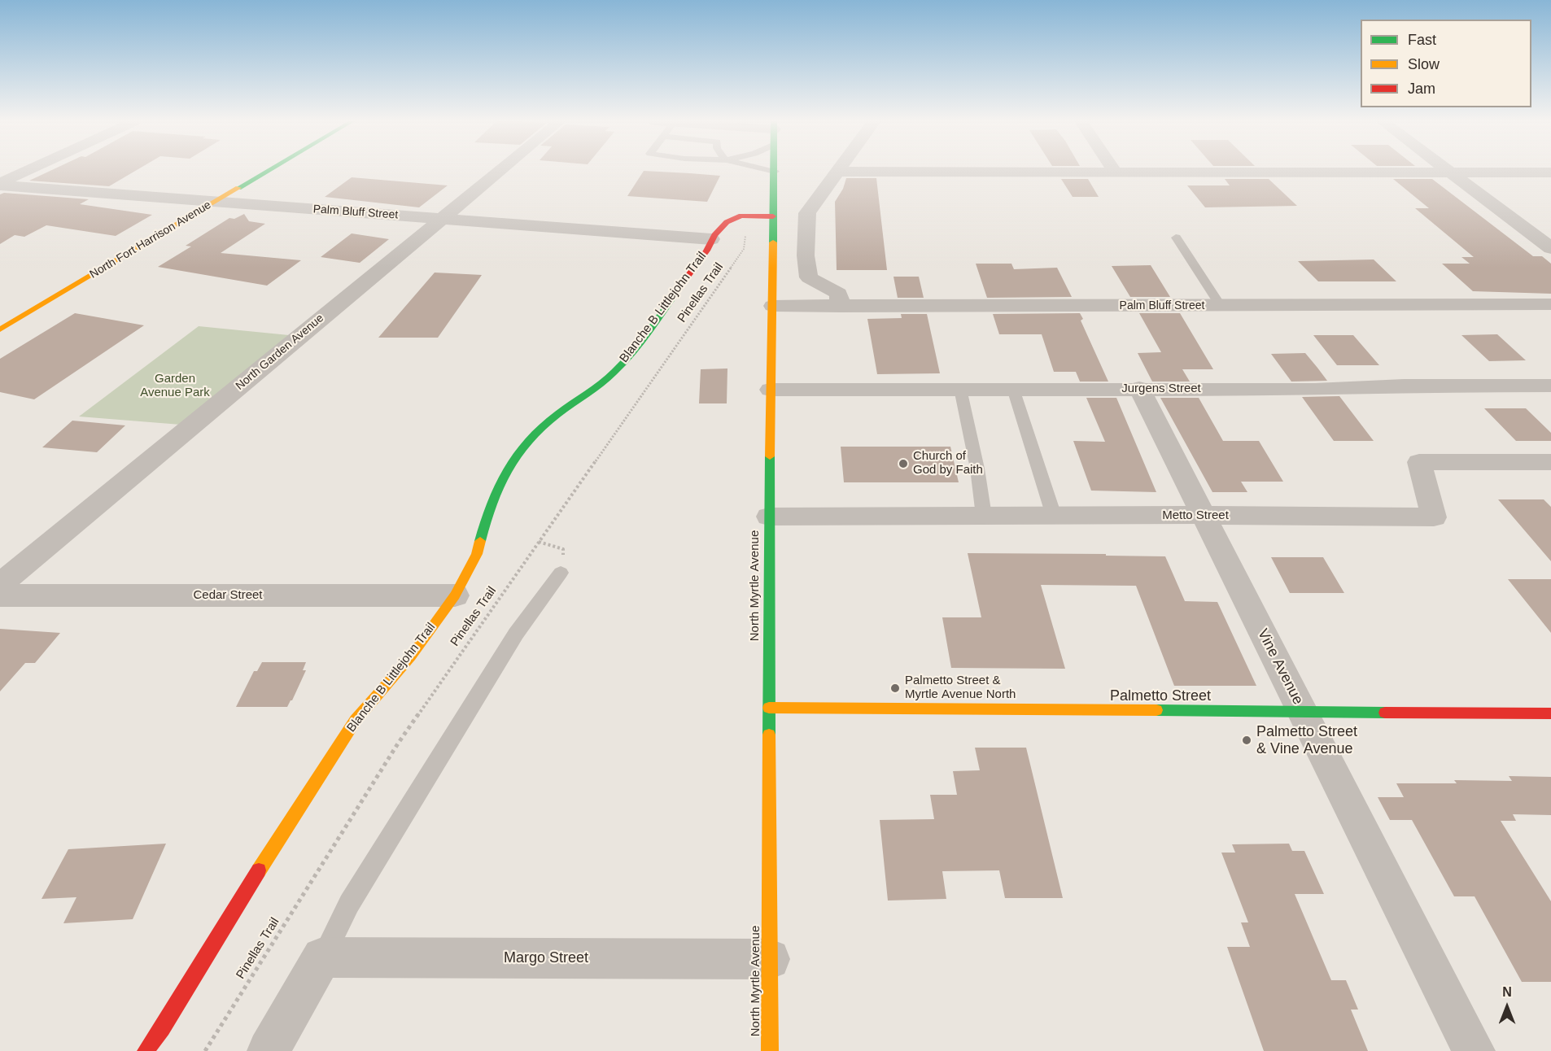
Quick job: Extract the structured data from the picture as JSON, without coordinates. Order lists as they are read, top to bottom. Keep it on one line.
{"streets":{"street":["Palm Bluff Street","North Fort Harrison Avenue","Blanche B Littlejohn Trail","North Garden Avenue","Jurgens Street","Metto Street","North Myrtle Avenue","Cedar Street","Vine Avenue","Palmetto Street","Margo Street"],"path":["Pinellas Trail"]},"crossings":[["Palm Bluff Street","North Fort Harrison Avenue"],["Palm Bluff Street","Blanche B Littlejohn Trail"],["Palm Bluff Street","North Garden Avenue"],["Palm Bluff Street","North Myrtle Avenue"],["Pinellas Trail","Blanche B Littlejohn Trail"],["Blanche B Littlejohn Trail","North Myrtle Avenue"],["Blanche B Littlejohn Trail","Cedar Street"],["Jurgens Street","North Myrtle Avenue"],["Jurgens Street","Vine Avenue"],["Metto Street","North Myrtle Avenue"],["Metto Street","Vine Avenue"],["North Myrtle Avenue","Palmetto Street"],["North Myrtle Avenue","Margo Street"],["Vine Avenue","Palmetto Street"]],"parks":["Garden Avenue Park"],"places":["Church of God by Faith","Palmetto Street & Myrtle Avenue North","Palmetto Street & Vine Avenue"],"legend":["Fast","Slow","Jam"],"north":"top"}
